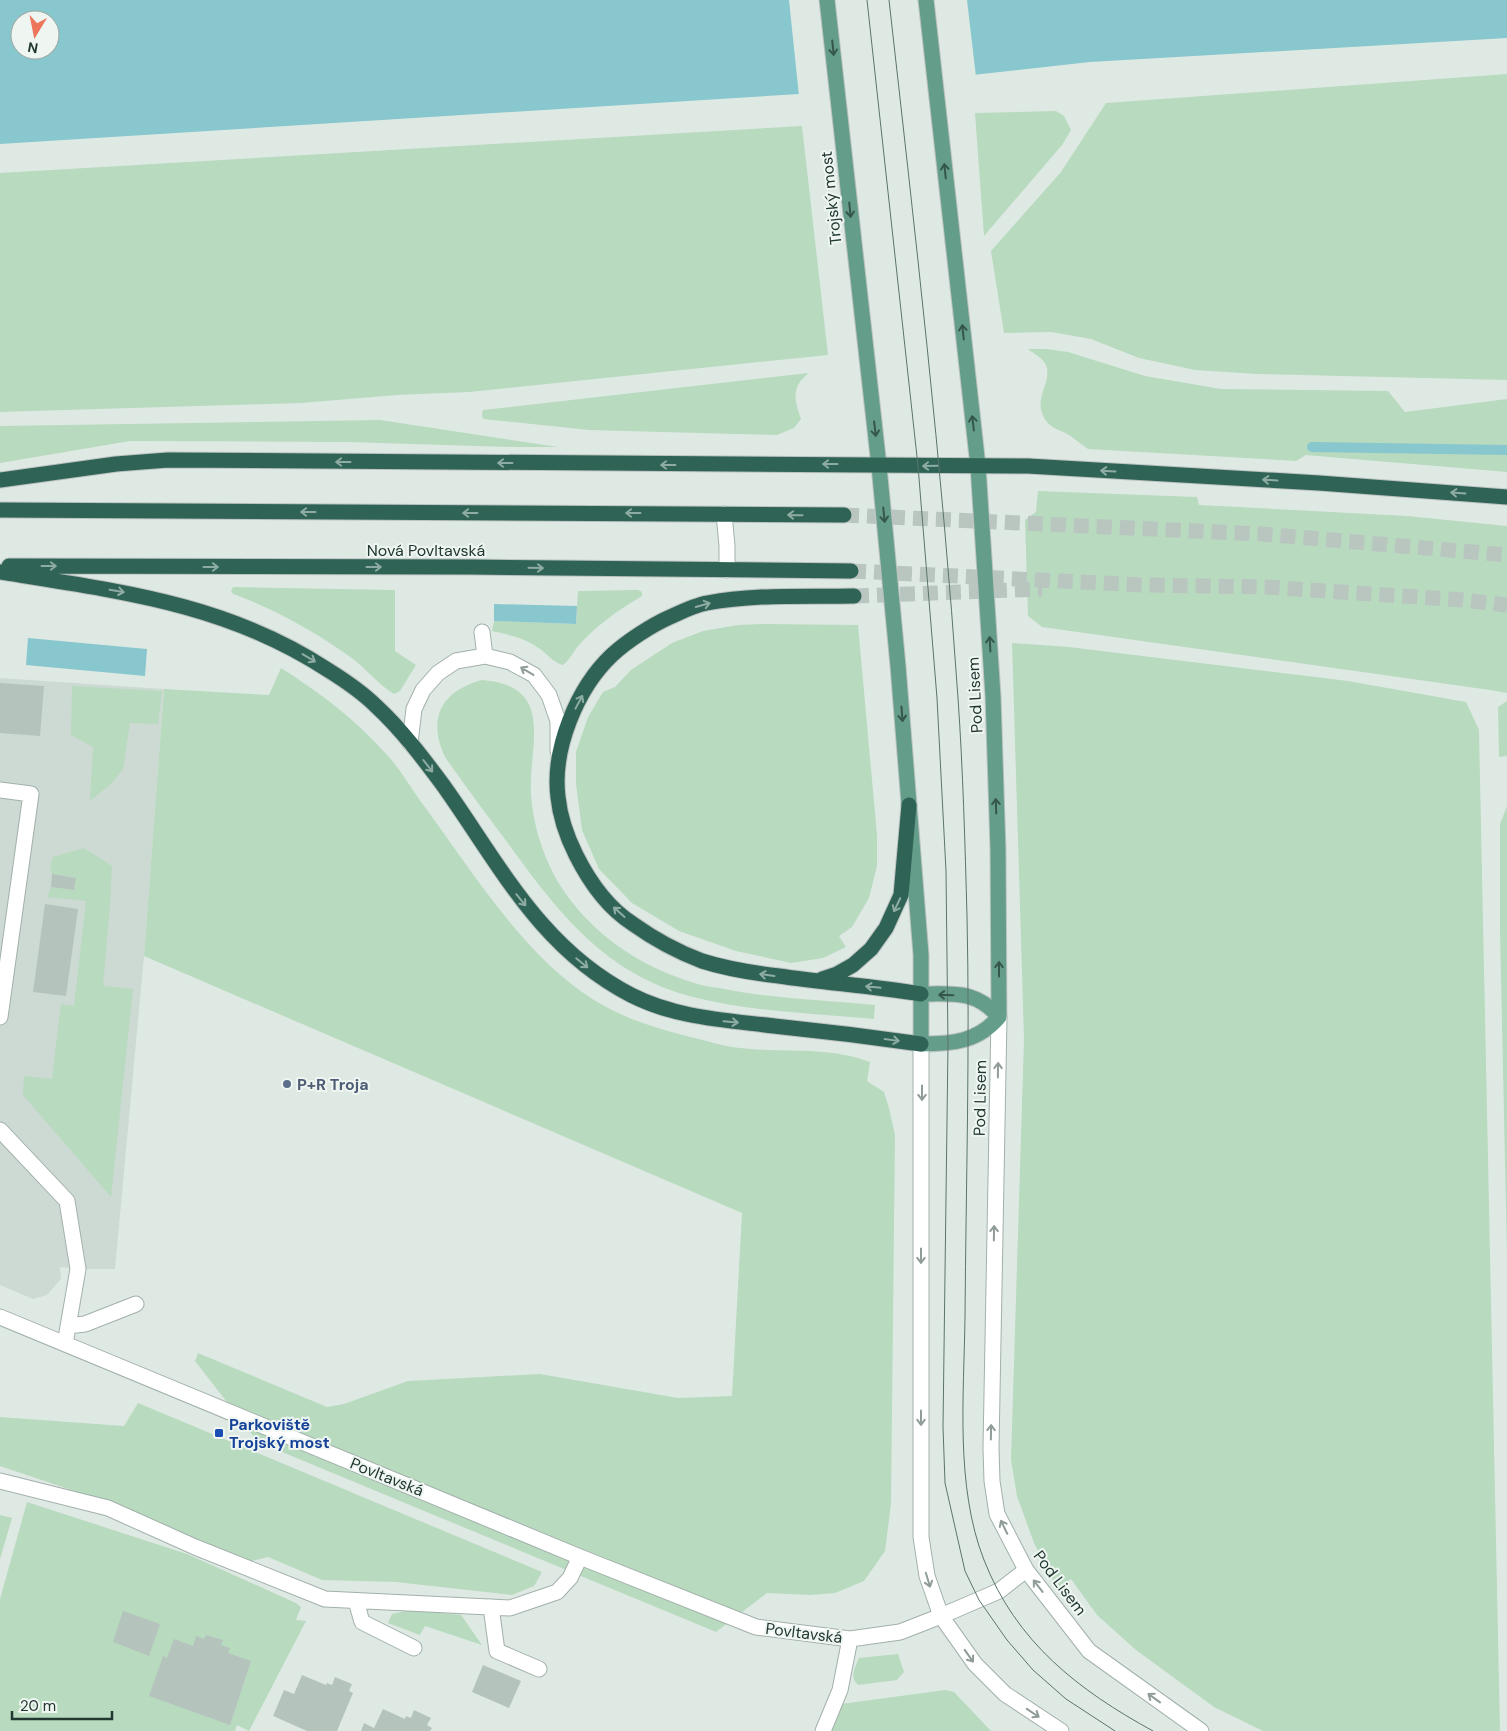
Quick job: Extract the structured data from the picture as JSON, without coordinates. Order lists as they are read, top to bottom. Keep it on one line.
{"streets":{"highway":["Nová Povltavská"],"main road":["Trojský most","Pod Lisem"],"street":["Povltavská"]},"crossings":[["Pod Lisem","Povltavská"]],"one_way":["Trojský most"],"places":{"other":["P+R Troja"],"transit":["Parkoviště Trojský most"]},"scale_bar":"20 m","north":"bottom"}
